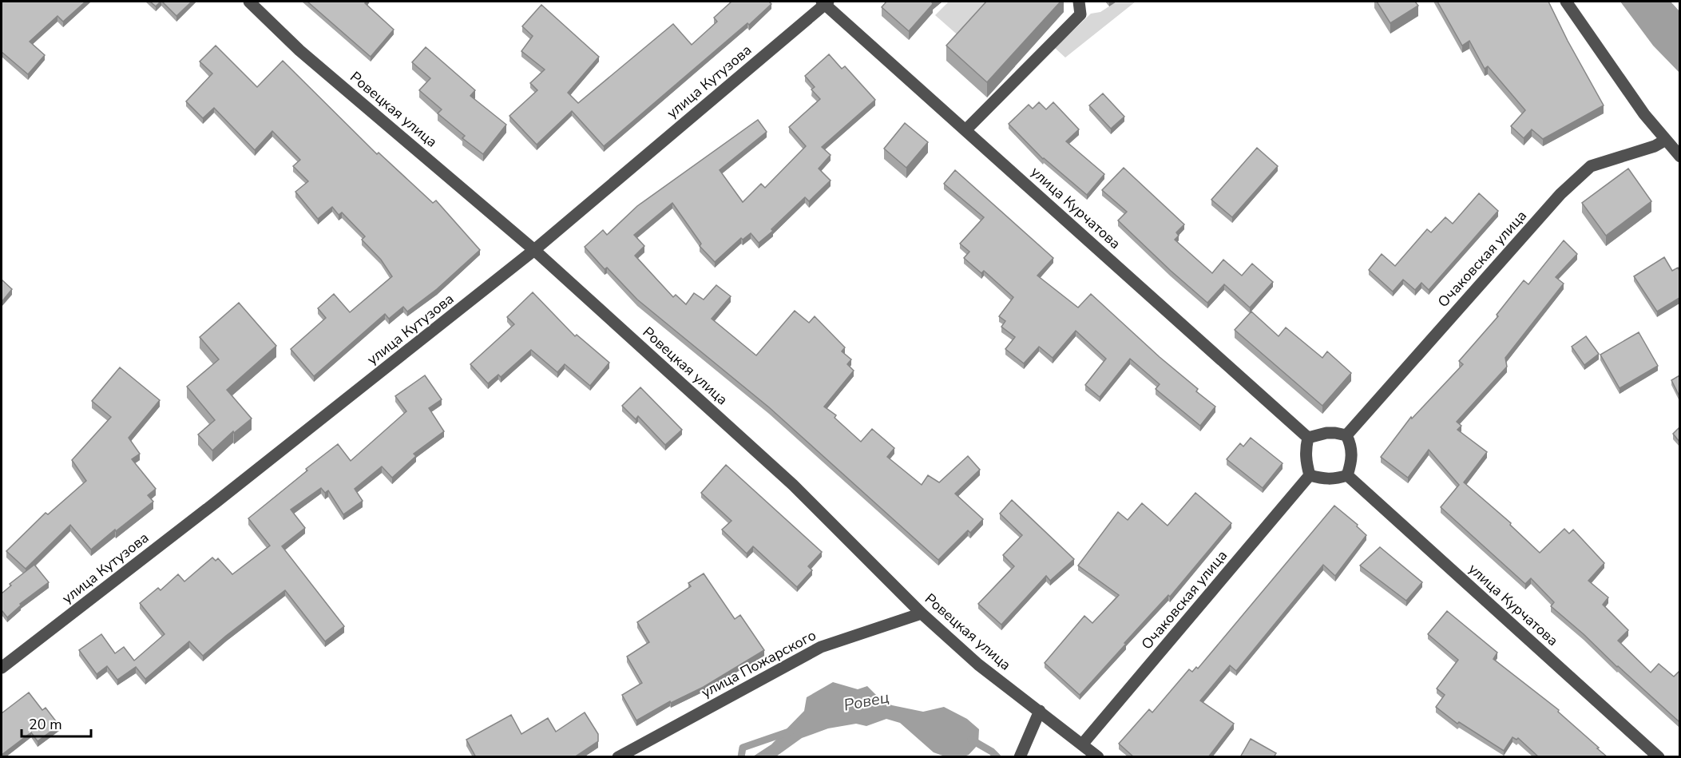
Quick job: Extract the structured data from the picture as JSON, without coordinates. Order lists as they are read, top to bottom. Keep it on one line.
{"streets":{"street":["улица Кутузова","Ровецкая улица","улица Курчатова","Очаковская улица","улица Пожарского"]},"crossings":[["улица Кутузова","Ровецкая улица"],["улица Кутузова","улица Курчатова"],["Ровецкая улица","Очаковская улица"],["Ровецкая улица","улица Пожарского"],["улица Курчатова","Очаковская улица"]],"water":["Ровец"],"scale_bar":"20 m"}
